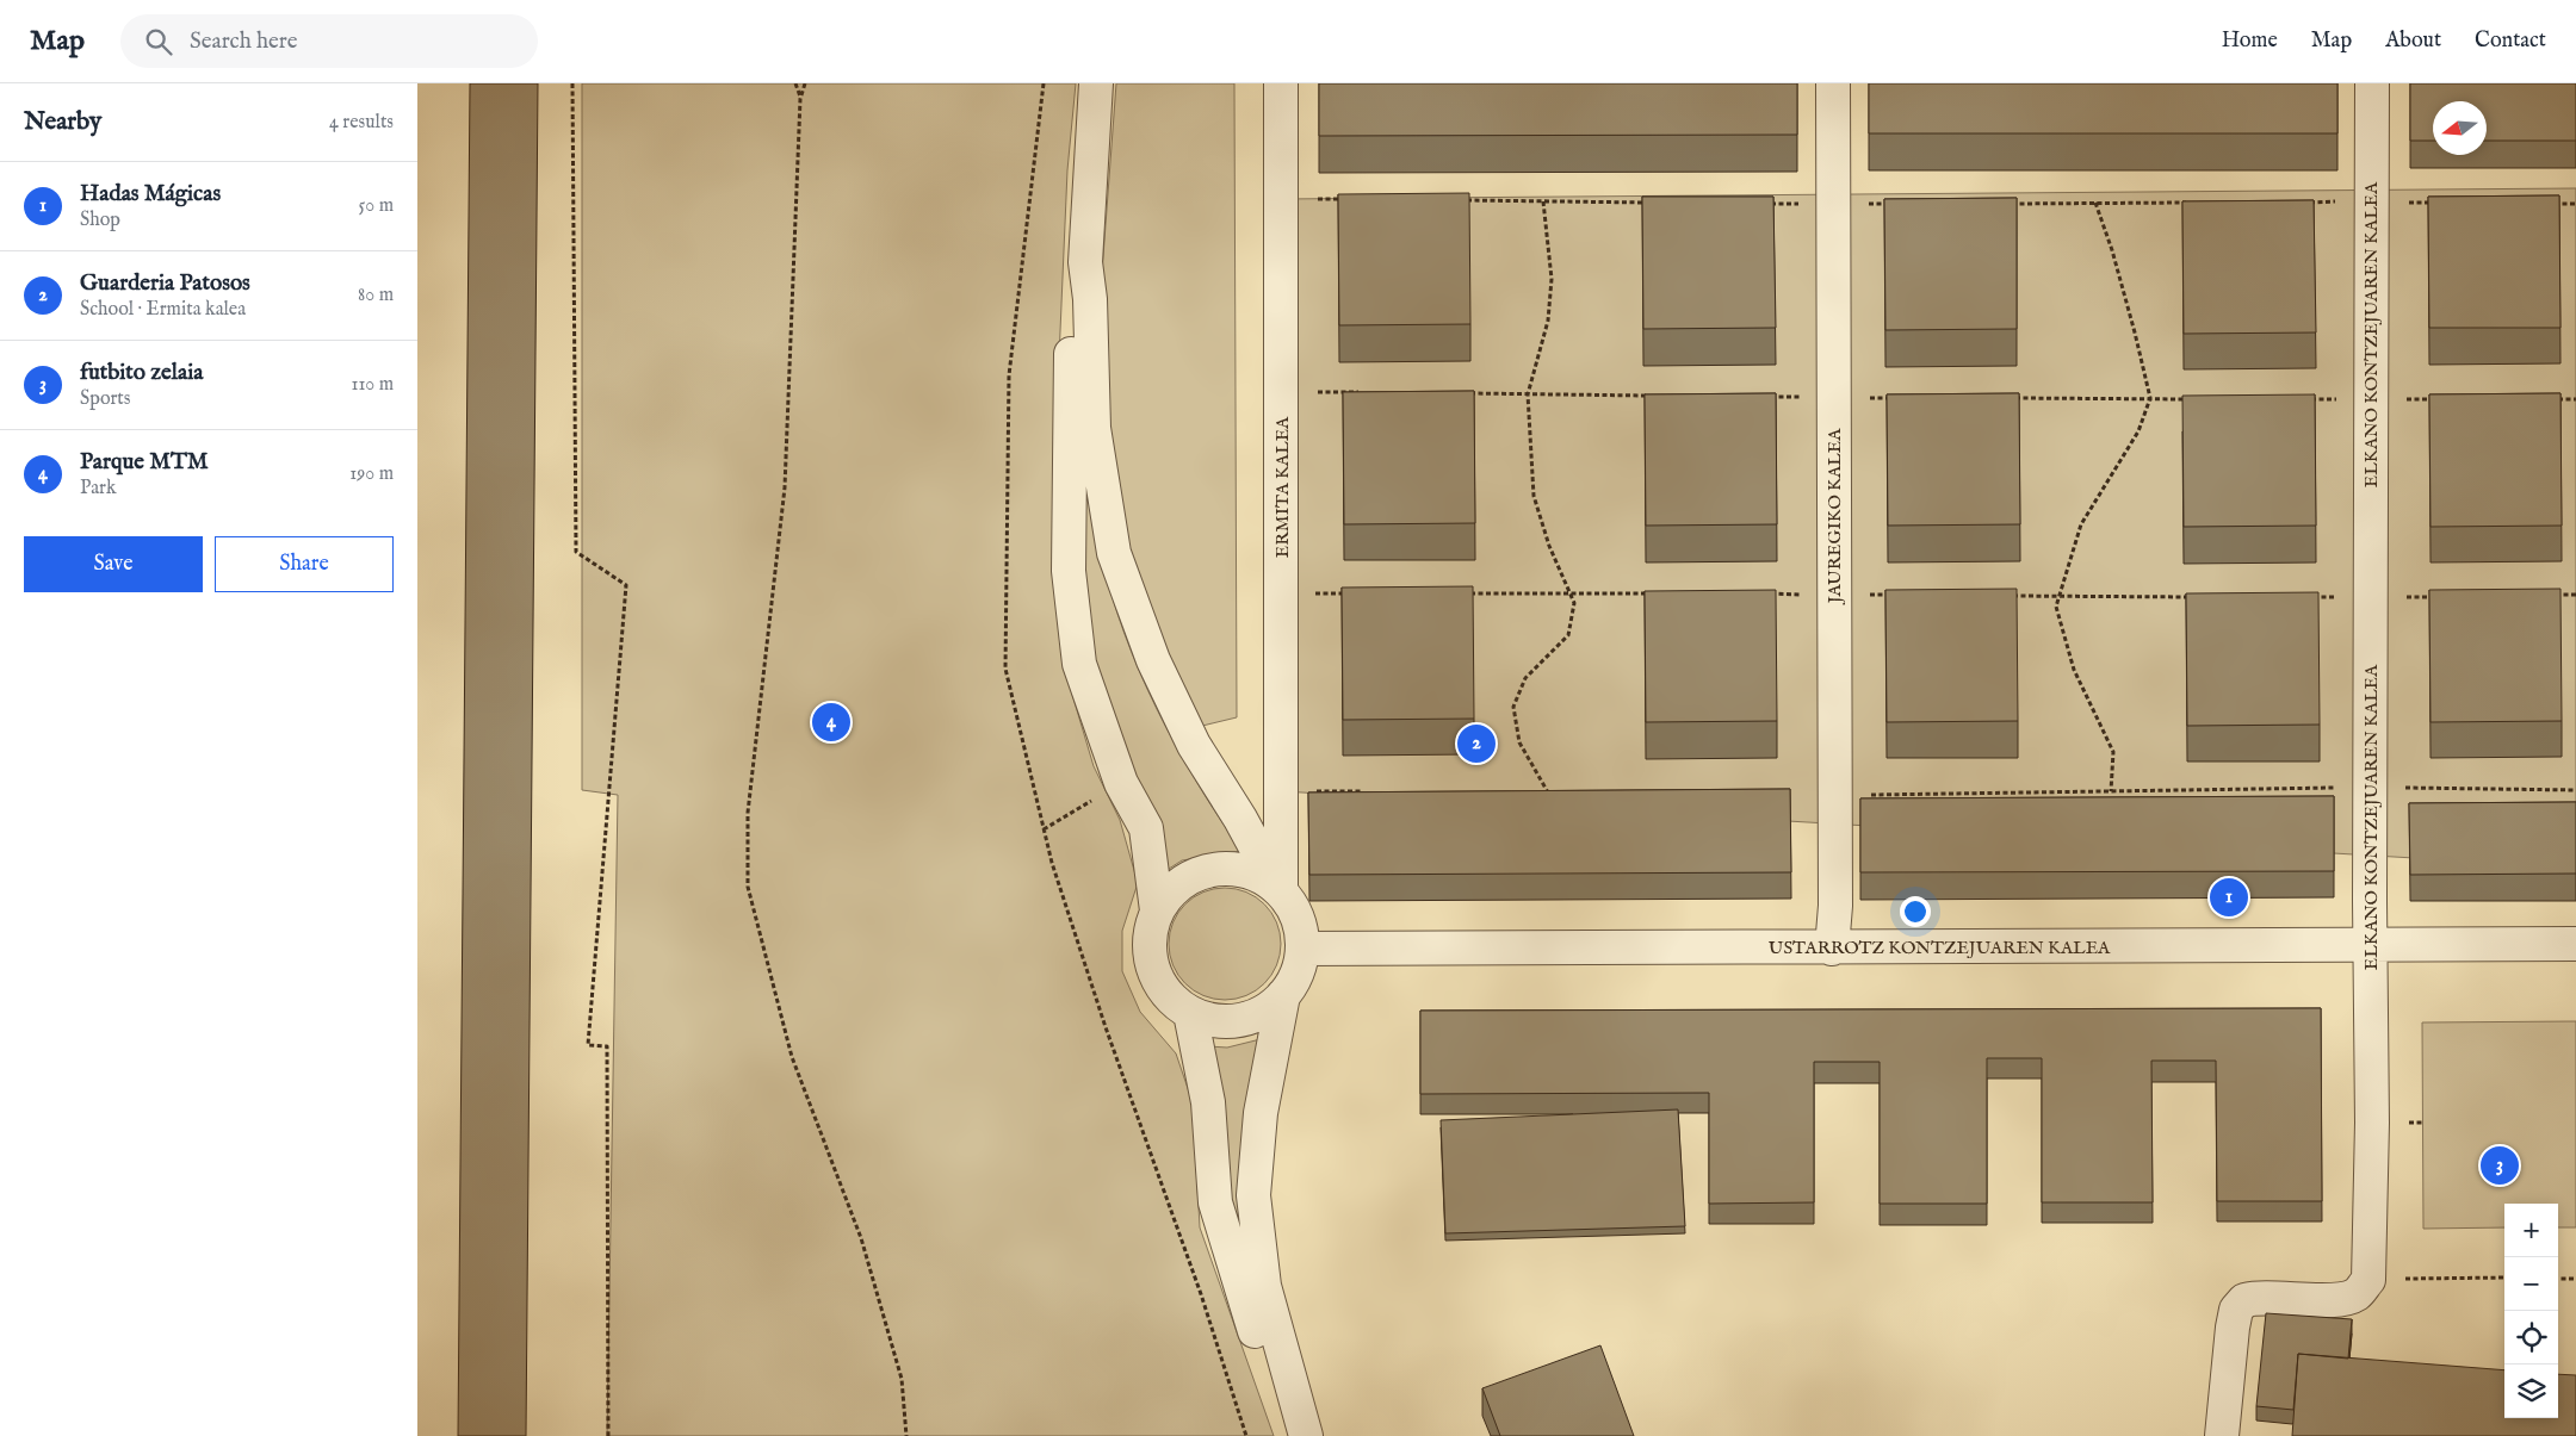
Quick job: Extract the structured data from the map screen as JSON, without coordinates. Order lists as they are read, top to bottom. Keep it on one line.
{"streets":{"street":["ELKANO KONTZEJUAREN KALEA","ERMITA KALEA","JAUREGIKO KALEA","USTARROTZ KONTZEJUAREN KALEA"]},"crossings":[["ELKANO KONTZEJUAREN KALEA","USTARROTZ KONTZEJUAREN KALEA"],["ERMITA KALEA","USTARROTZ KONTZEJUAREN KALEA"],["JAUREGIKO KALEA","USTARROTZ KONTZEJUAREN KALEA"]],"north":"left","page":{"header":"Map","search":"Search here","nav":["Home","Map","About","Contact"],"heading":["Nearby","4 results"],"list":[{"mark":"1","name":"Hadas Mágicas","note":"Shop","value":"50 m"},{"mark":"2","name":"Guarderia Patosos","note":"School · Ermita kalea","value":"80 m"},{"mark":"3","name":"futbito zelaia","note":"Sports","value":"110 m"},{"mark":"4","name":"Parque MTM","note":"Park","value":"190 m"}],"buttons":["Save","Share"],"pins":["4","2","1","3"],"map_buttons":["+","−"]}}
